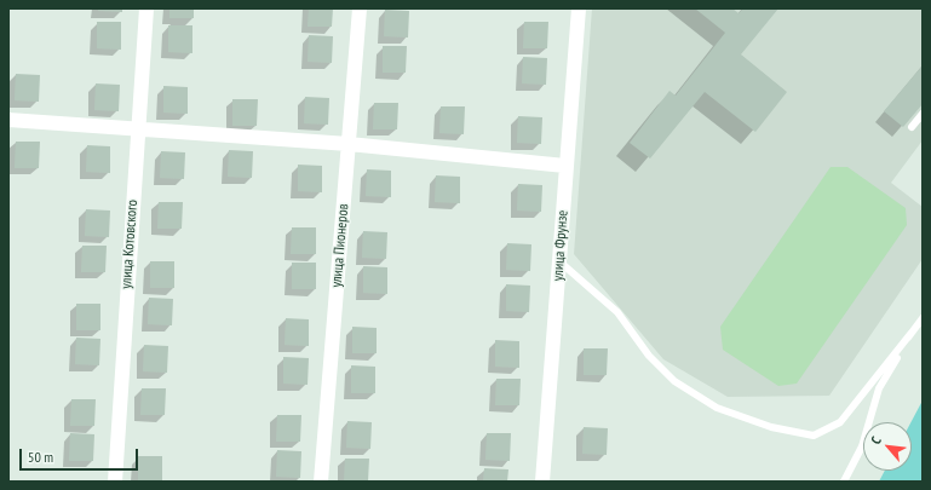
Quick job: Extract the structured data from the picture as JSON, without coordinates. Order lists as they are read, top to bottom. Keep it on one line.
{"streets":{"street":["улица Котовского","улица Пионеров","улица Фрунзе"]},"scale_bar":"50 m","north":"top left"}
